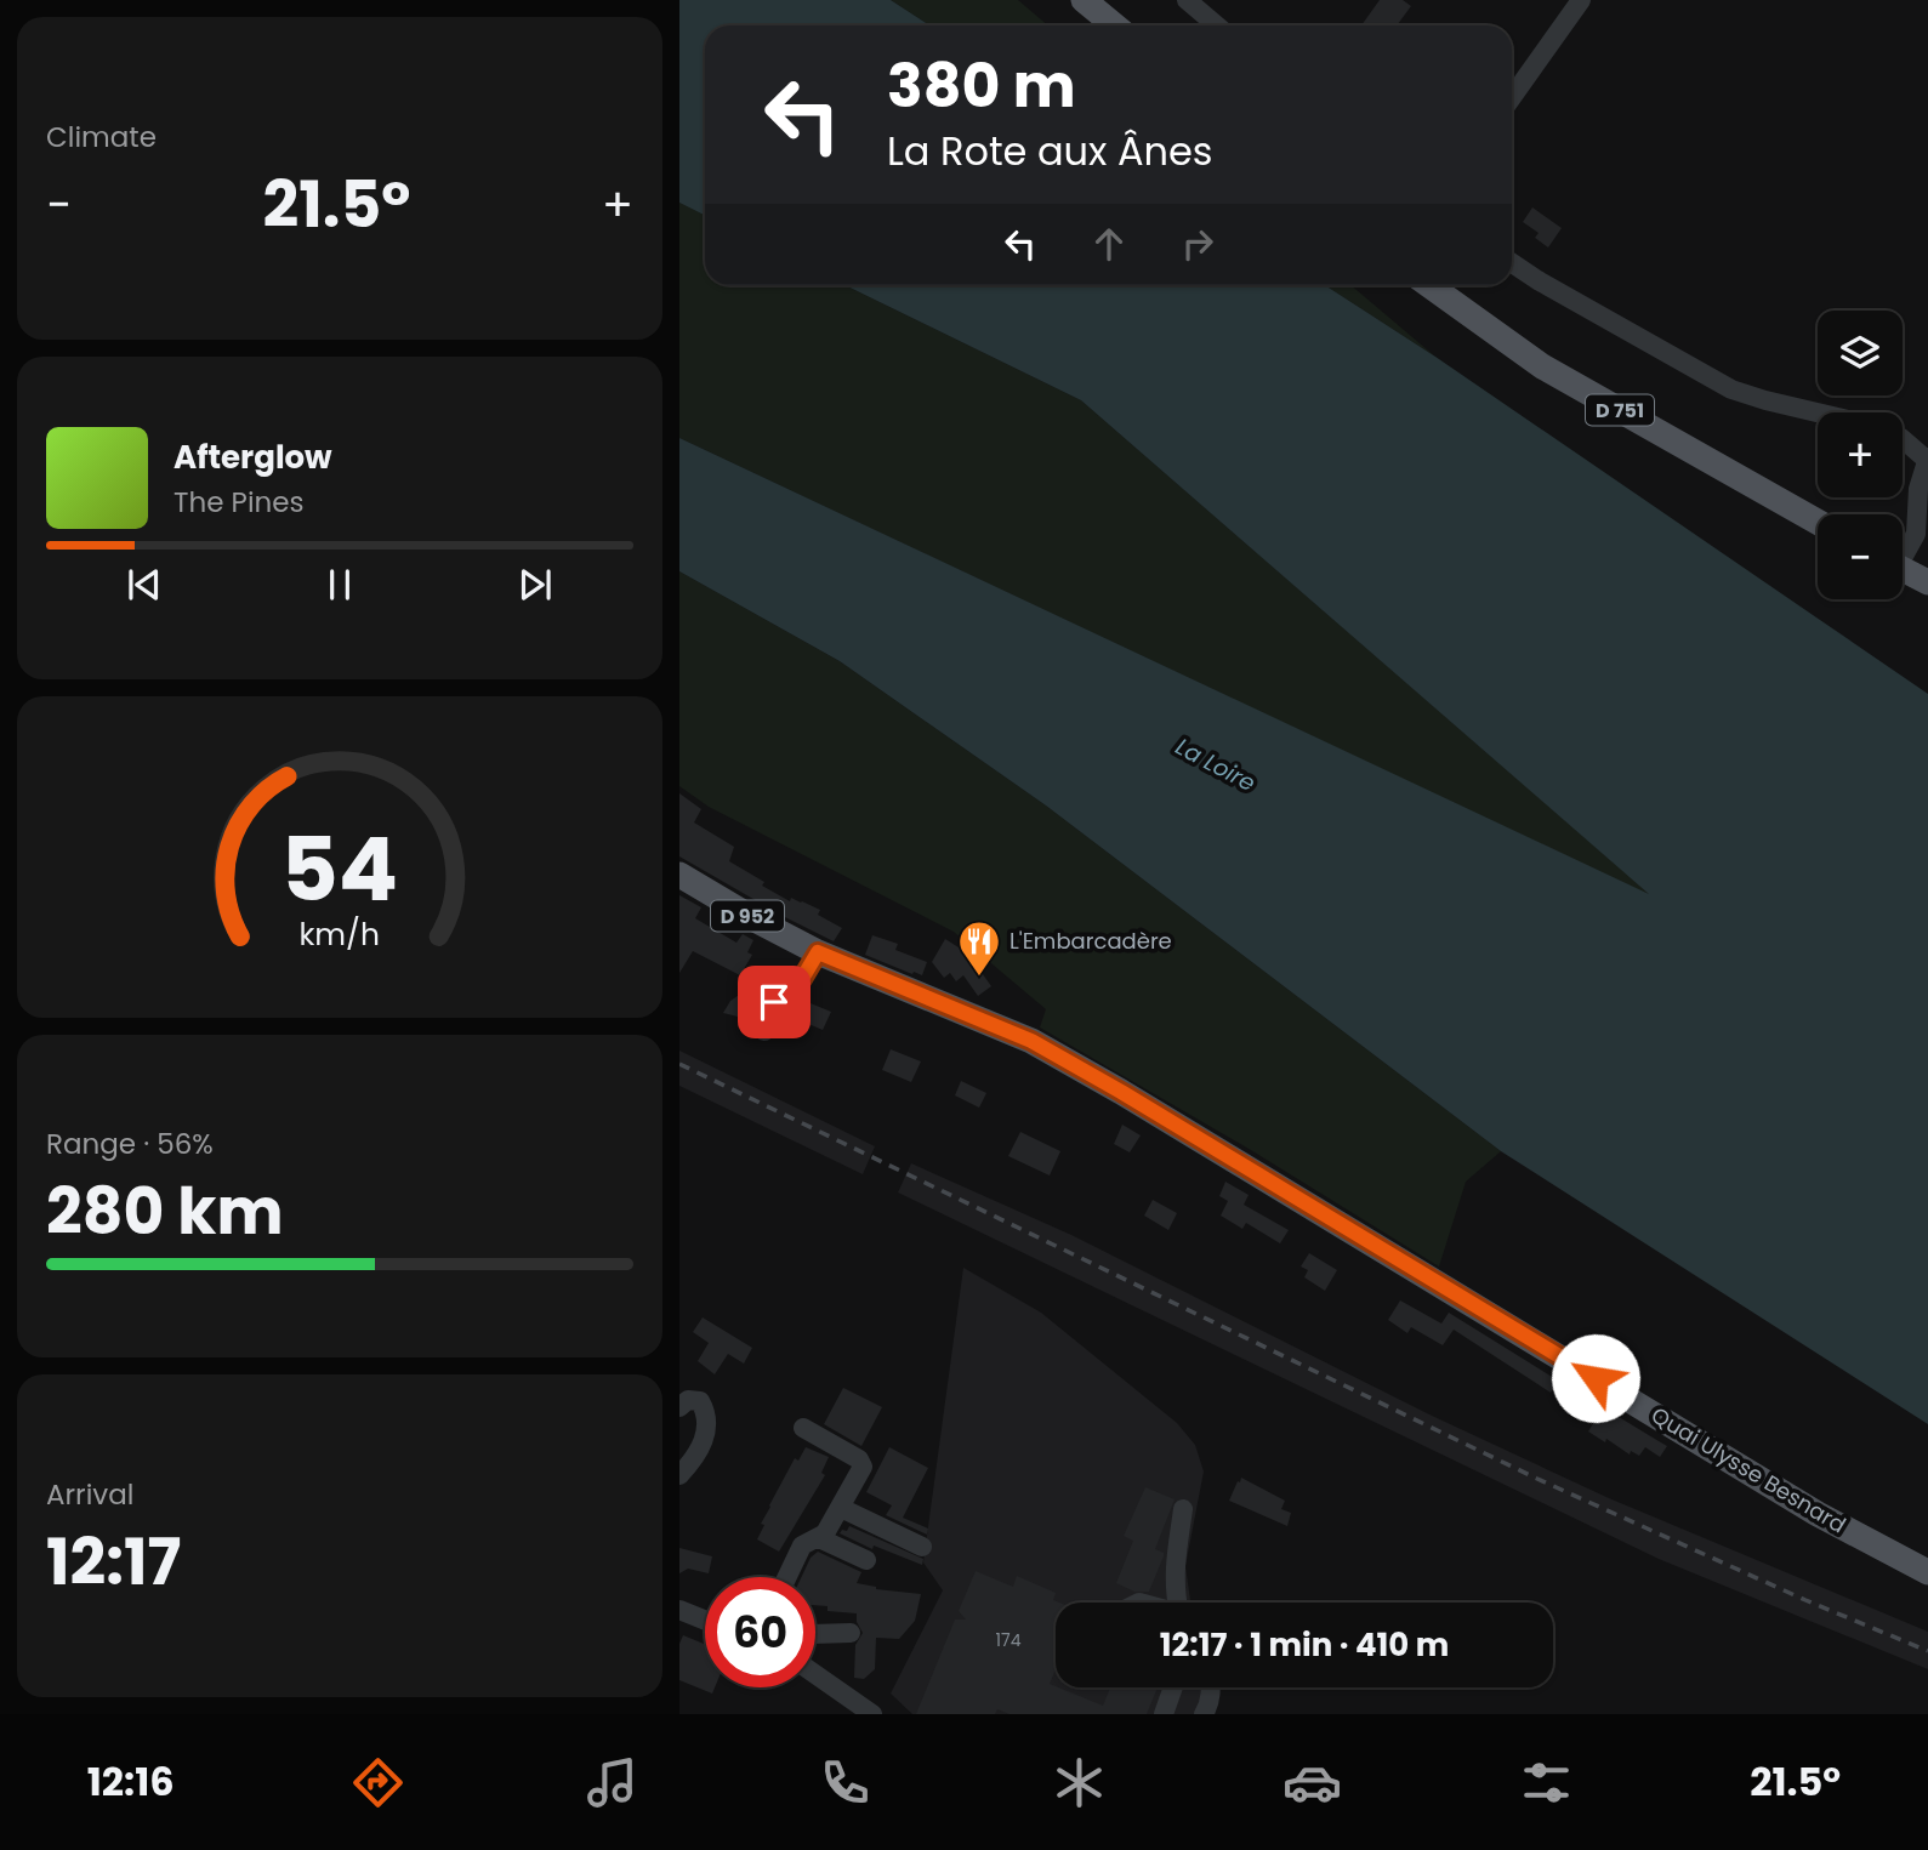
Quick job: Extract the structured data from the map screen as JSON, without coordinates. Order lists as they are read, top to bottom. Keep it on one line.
{"streets":{"main road":["D 751","D 952","Quai Ulysse Besnard"]},"water":["La Loire"],"places":{"restaurant":["L'Embarcadère"]},"house_numbers":["174"],"page":{"tile":["Climate",["Range · 56%","280 km"],["Arrival","12:17"]],"turn":["380 m","La Rote aux Ânes"],"heat":["−","21.5°","+"],"map_buttons":["+","−"],"song":["Afterglow","The Pines"],"limit":"60","trip":"12:17 · 1 min · 410 m","tabs":["12:16","21.5°"],"gauge":["54","km/h"]}}
